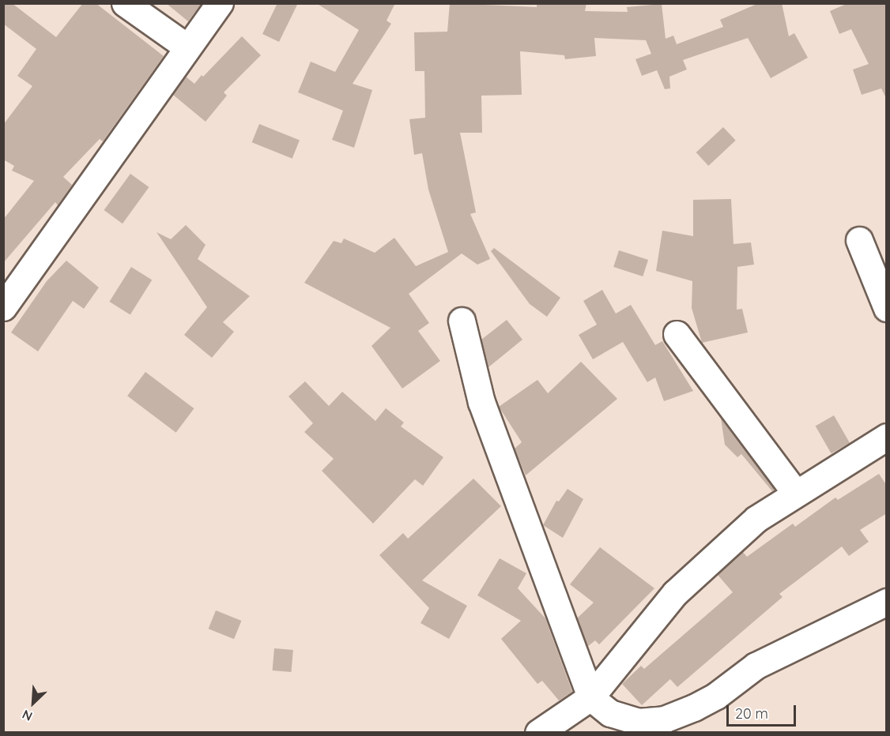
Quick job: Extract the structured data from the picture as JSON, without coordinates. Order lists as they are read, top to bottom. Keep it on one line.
{"scale_bar":"20 m","north":"bottom left"}
